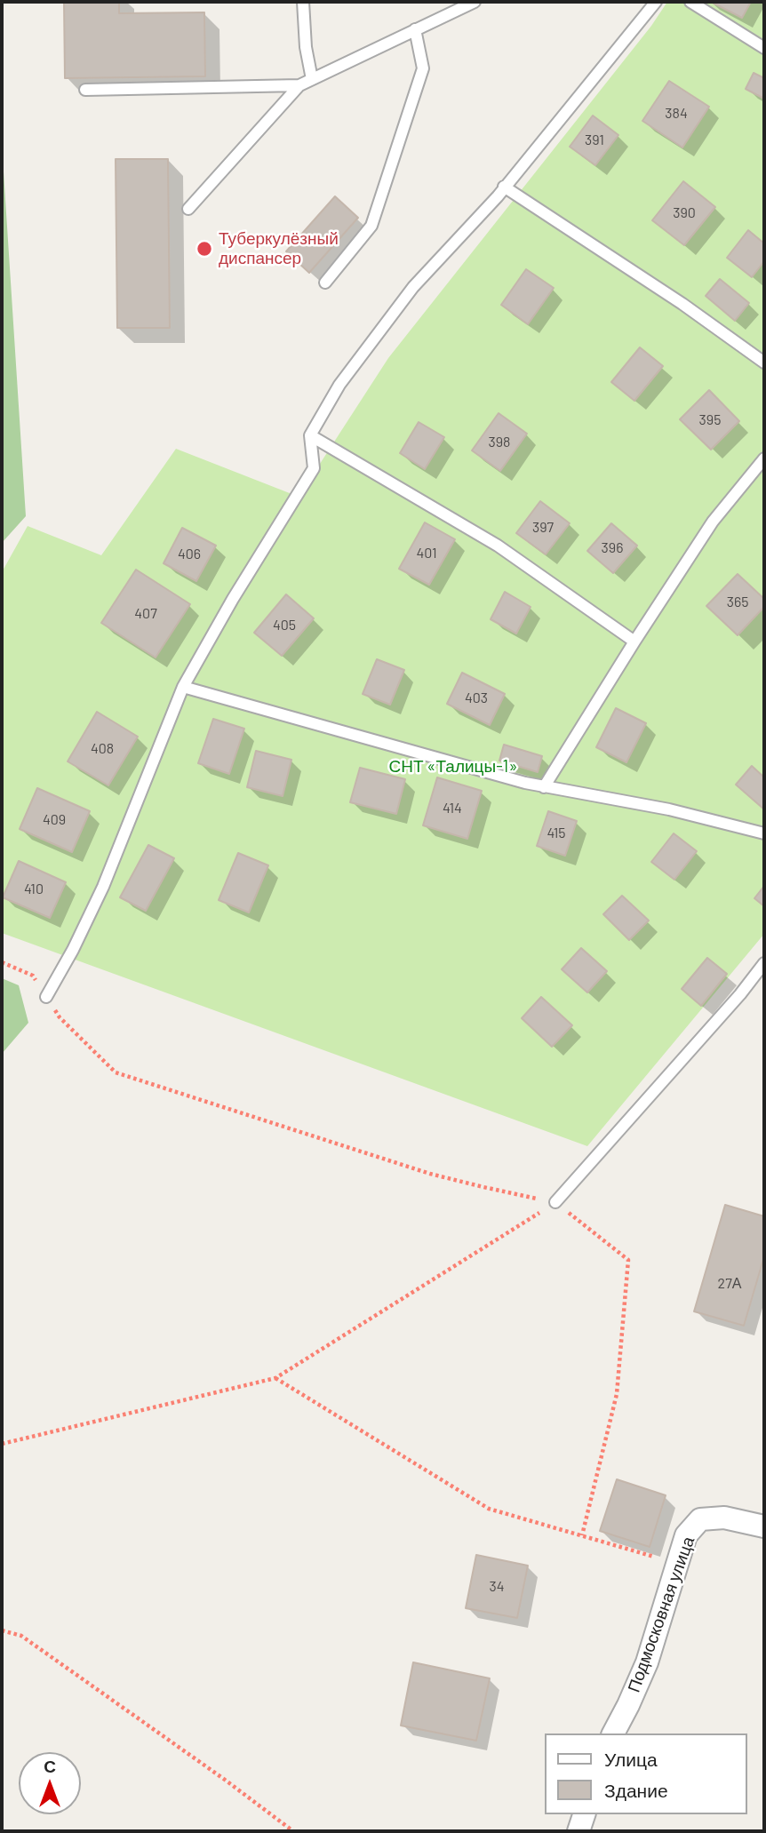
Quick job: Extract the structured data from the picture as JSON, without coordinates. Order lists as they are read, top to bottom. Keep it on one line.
{"streets":{"street":["Подмосковная улица"]},"parks":["СНТ «Талицы-1»"],"places":["Туберкулёзный диспансер"],"house_numbers":["384","391","390","395","398","397","396","401","406","365","407","405","403","408","414","409","415","410","27А","34"],"legend":["Улица","Здание"],"north":"top"}
